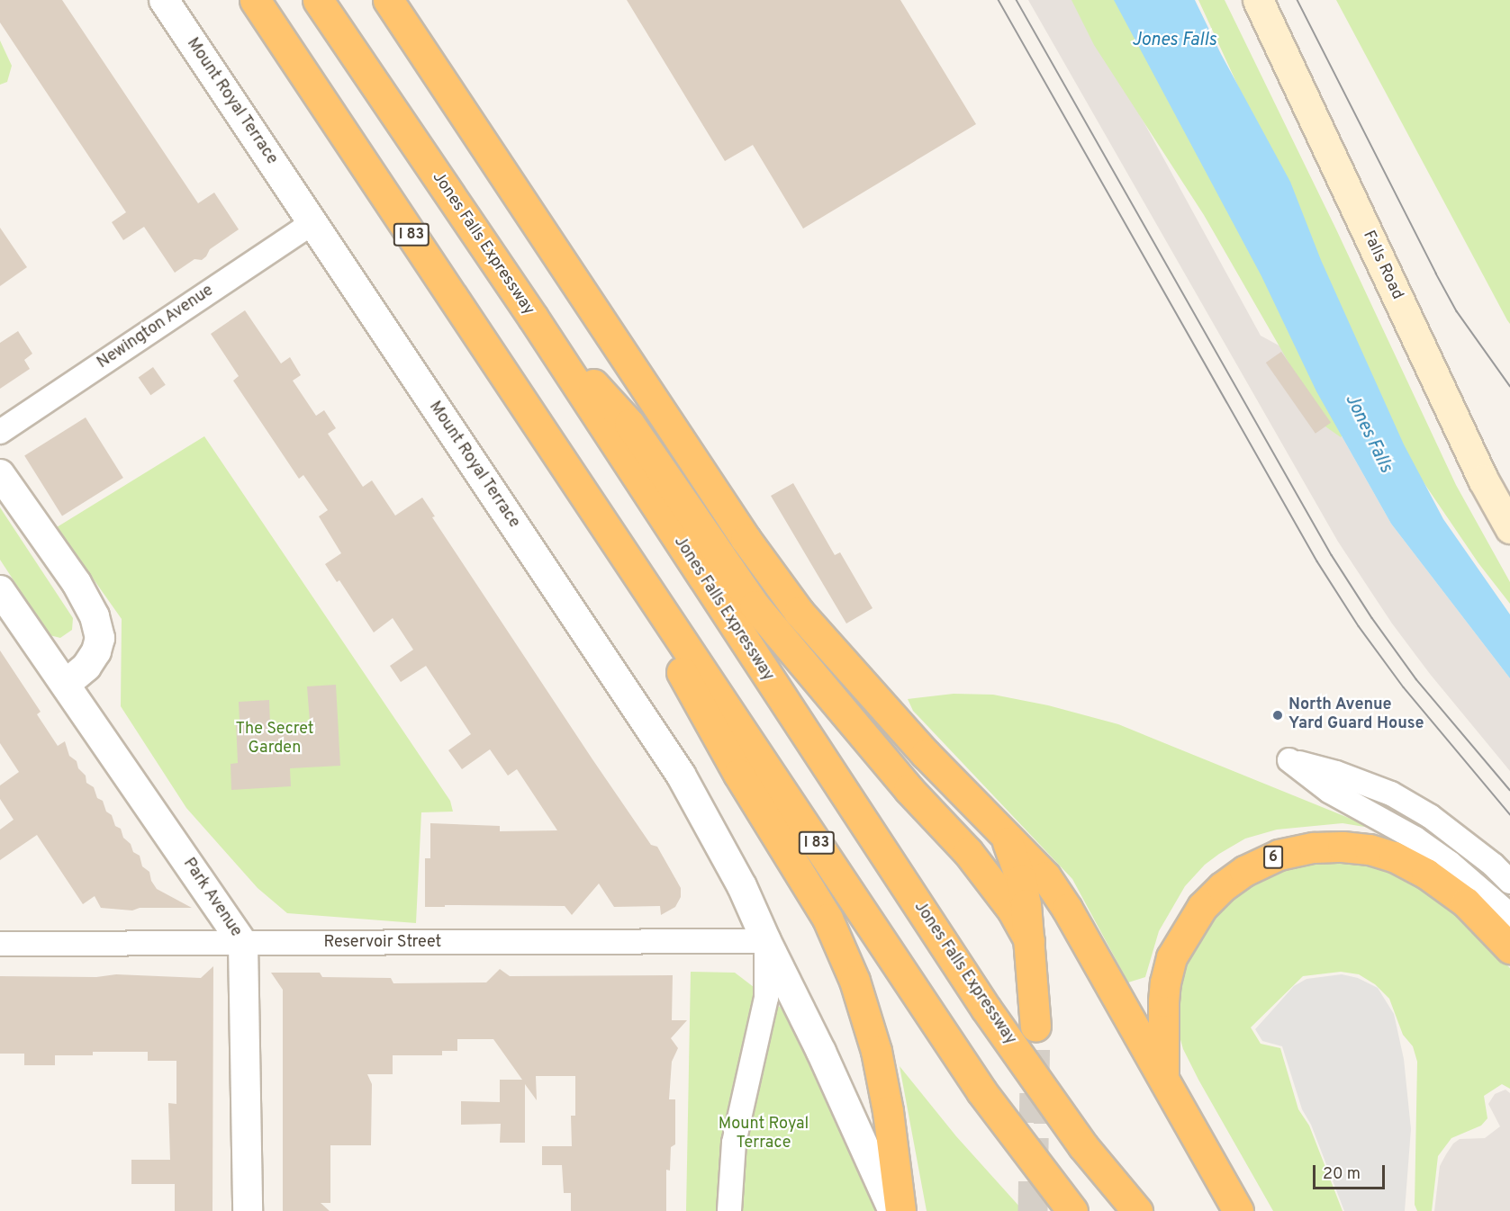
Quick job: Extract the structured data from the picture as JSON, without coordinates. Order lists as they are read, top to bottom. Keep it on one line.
{"streets":{"highway":["I 83","Jones Falls Expressway","6"],"main road":["Falls Road"],"street":["Mount Royal Terrace","Newington Avenue","Park Avenue","Reservoir Street"]},"crossings":[["Mount Royal Terrace","Newington Avenue"],["Mount Royal Terrace","Reservoir Street"],["Park Avenue","Reservoir Street"]],"water":["Jones Falls"],"parks":["The Secret Garden","Mount Royal Terrace"],"places":["North Avenue Yard Guard House"],"scale_bar":"20 m"}
